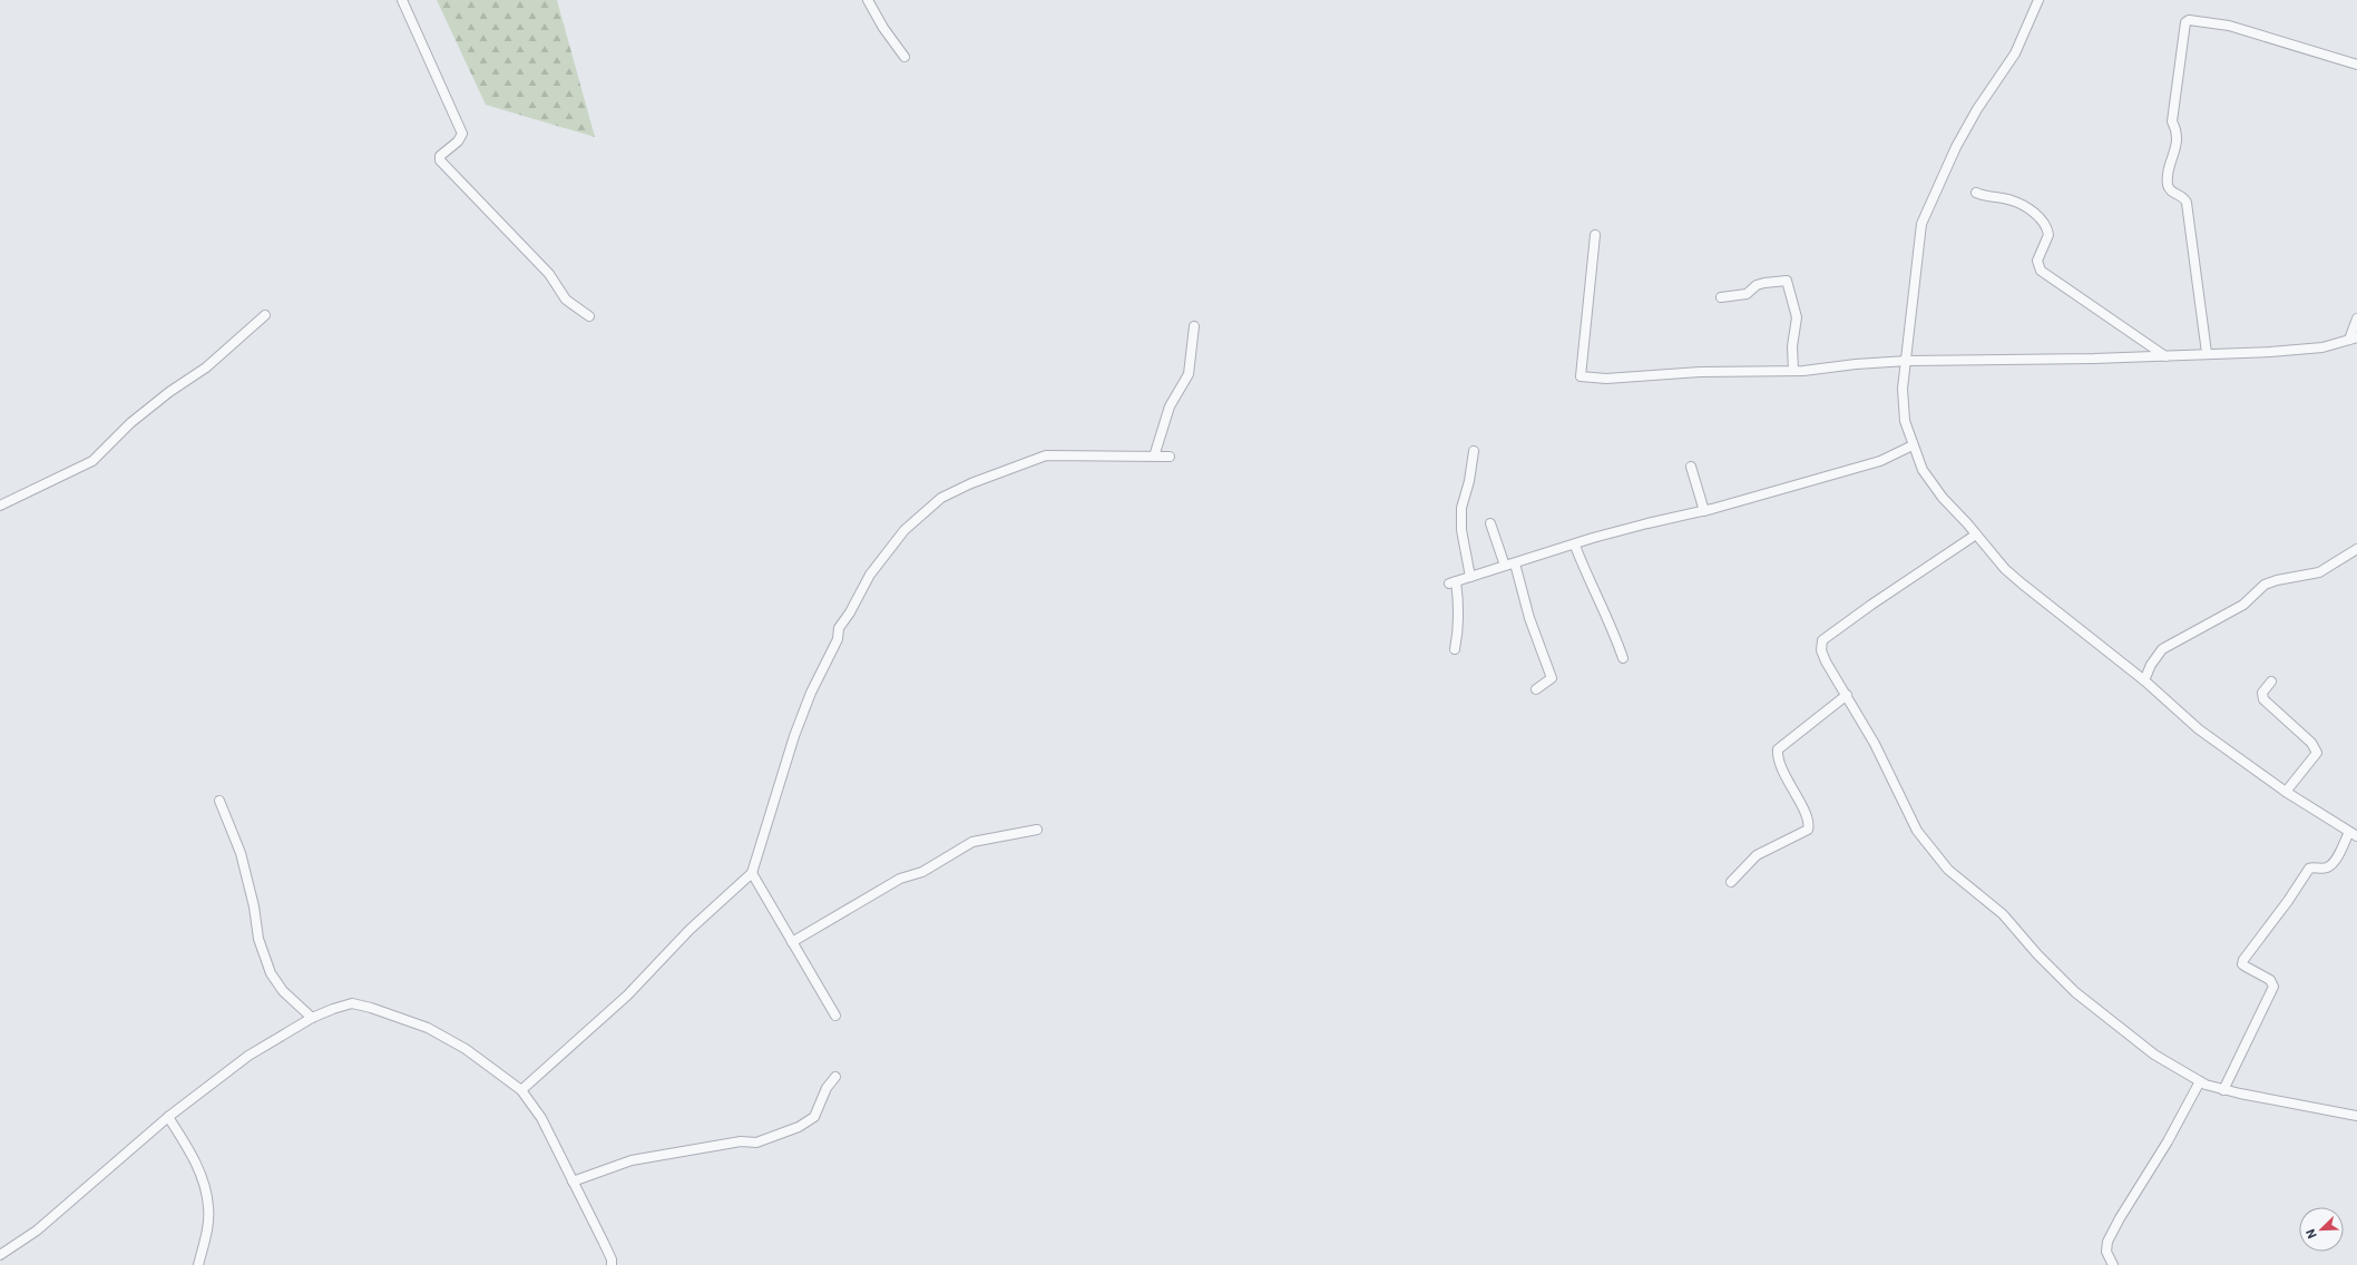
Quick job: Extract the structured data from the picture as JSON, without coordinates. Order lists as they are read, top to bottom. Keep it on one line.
{"north":"bottom left"}
